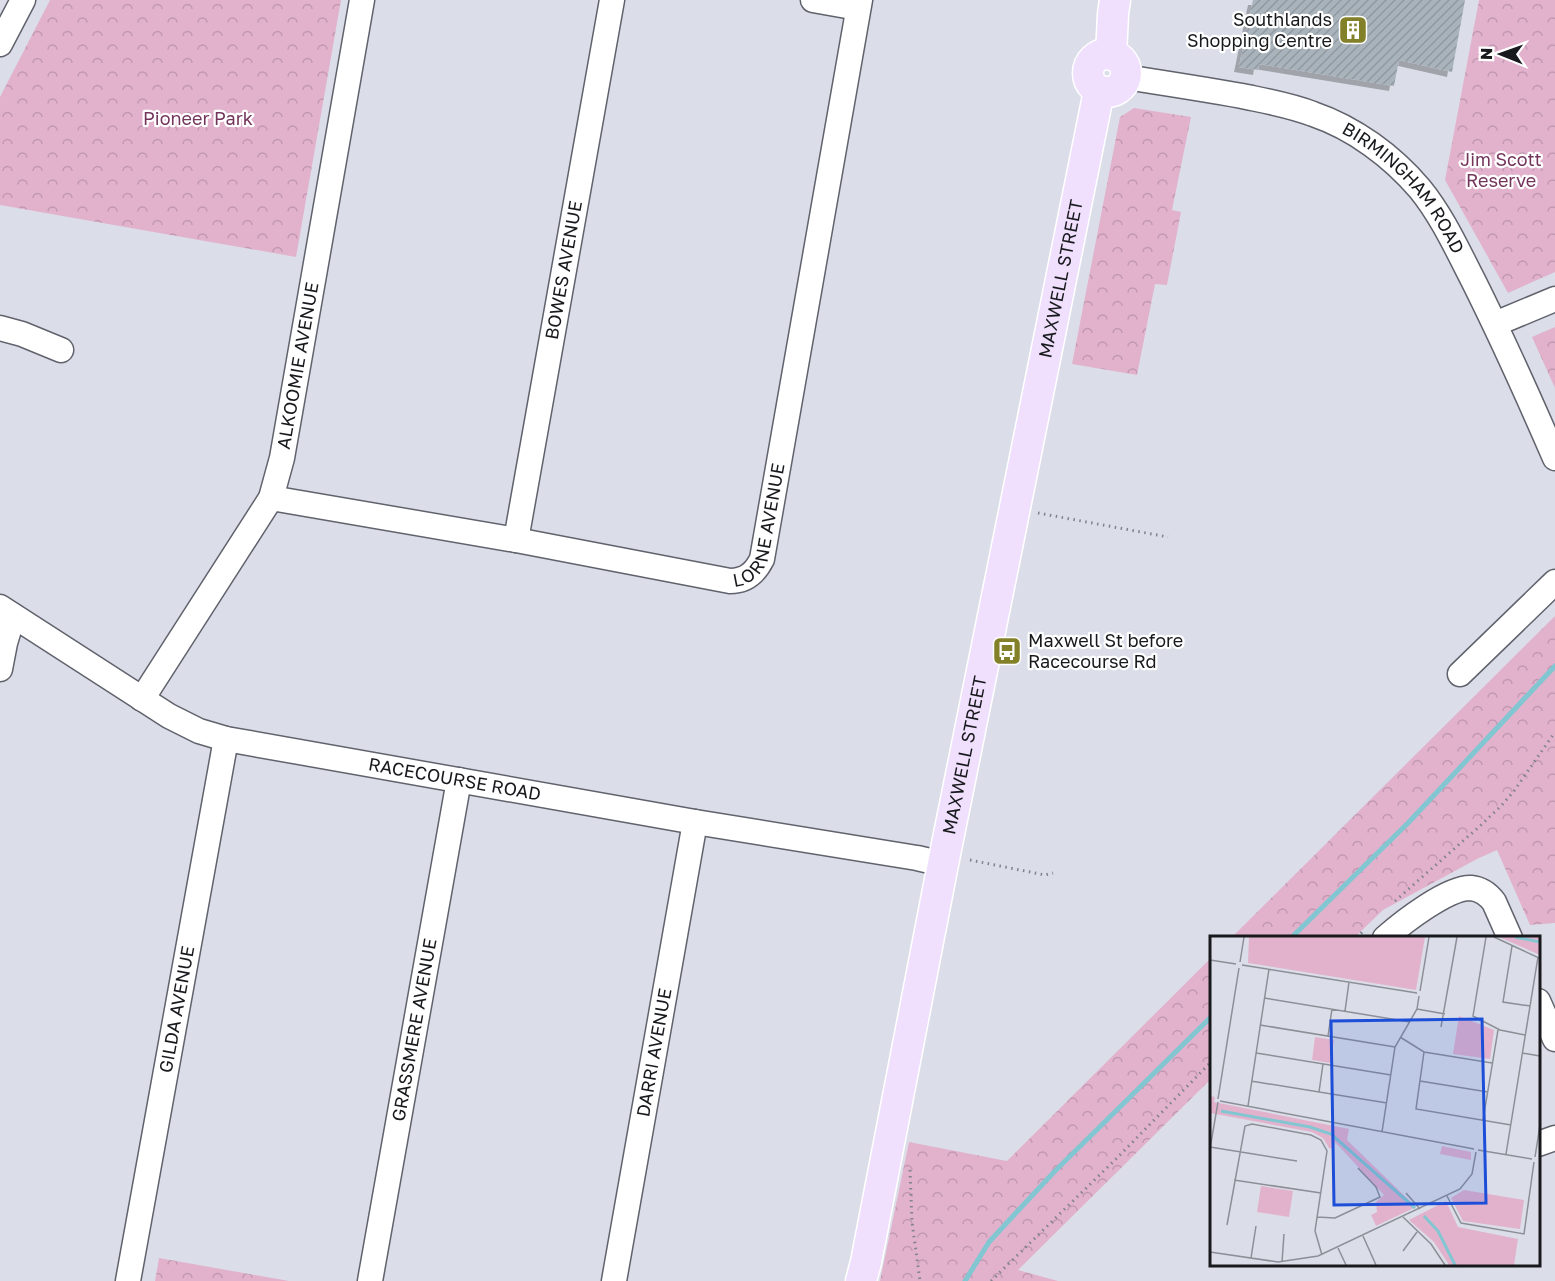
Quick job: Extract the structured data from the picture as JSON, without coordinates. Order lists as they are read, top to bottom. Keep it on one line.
{"streets":{"main road":["MAXWELL STREET"],"street":["BIRMINGHAM ROAD","BOWES AVENUE","ALKOOMIE AVENUE","LORNE AVENUE","RACECOURSE ROAD","GILDA AVENUE","GRASSMERE AVENUE","DARRI AVENUE"]},"crossings":[["BIRMINGHAM ROAD","MAXWELL STREET"],["BOWES AVENUE","LORNE AVENUE"],["MAXWELL STREET","RACECOURSE ROAD"],["ALKOOMIE AVENUE","LORNE AVENUE"],["ALKOOMIE AVENUE","RACECOURSE ROAD"],["RACECOURSE ROAD","GILDA AVENUE"],["RACECOURSE ROAD","GRASSMERE AVENUE"],["RACECOURSE ROAD","DARRI AVENUE"]],"parks":["Pioneer Park","Jim Scott Reserve"],"places":{"building":["Southlands Shopping Centre"],"bus stop":["Maxwell St before Racecourse Rd"]},"north":"left"}
